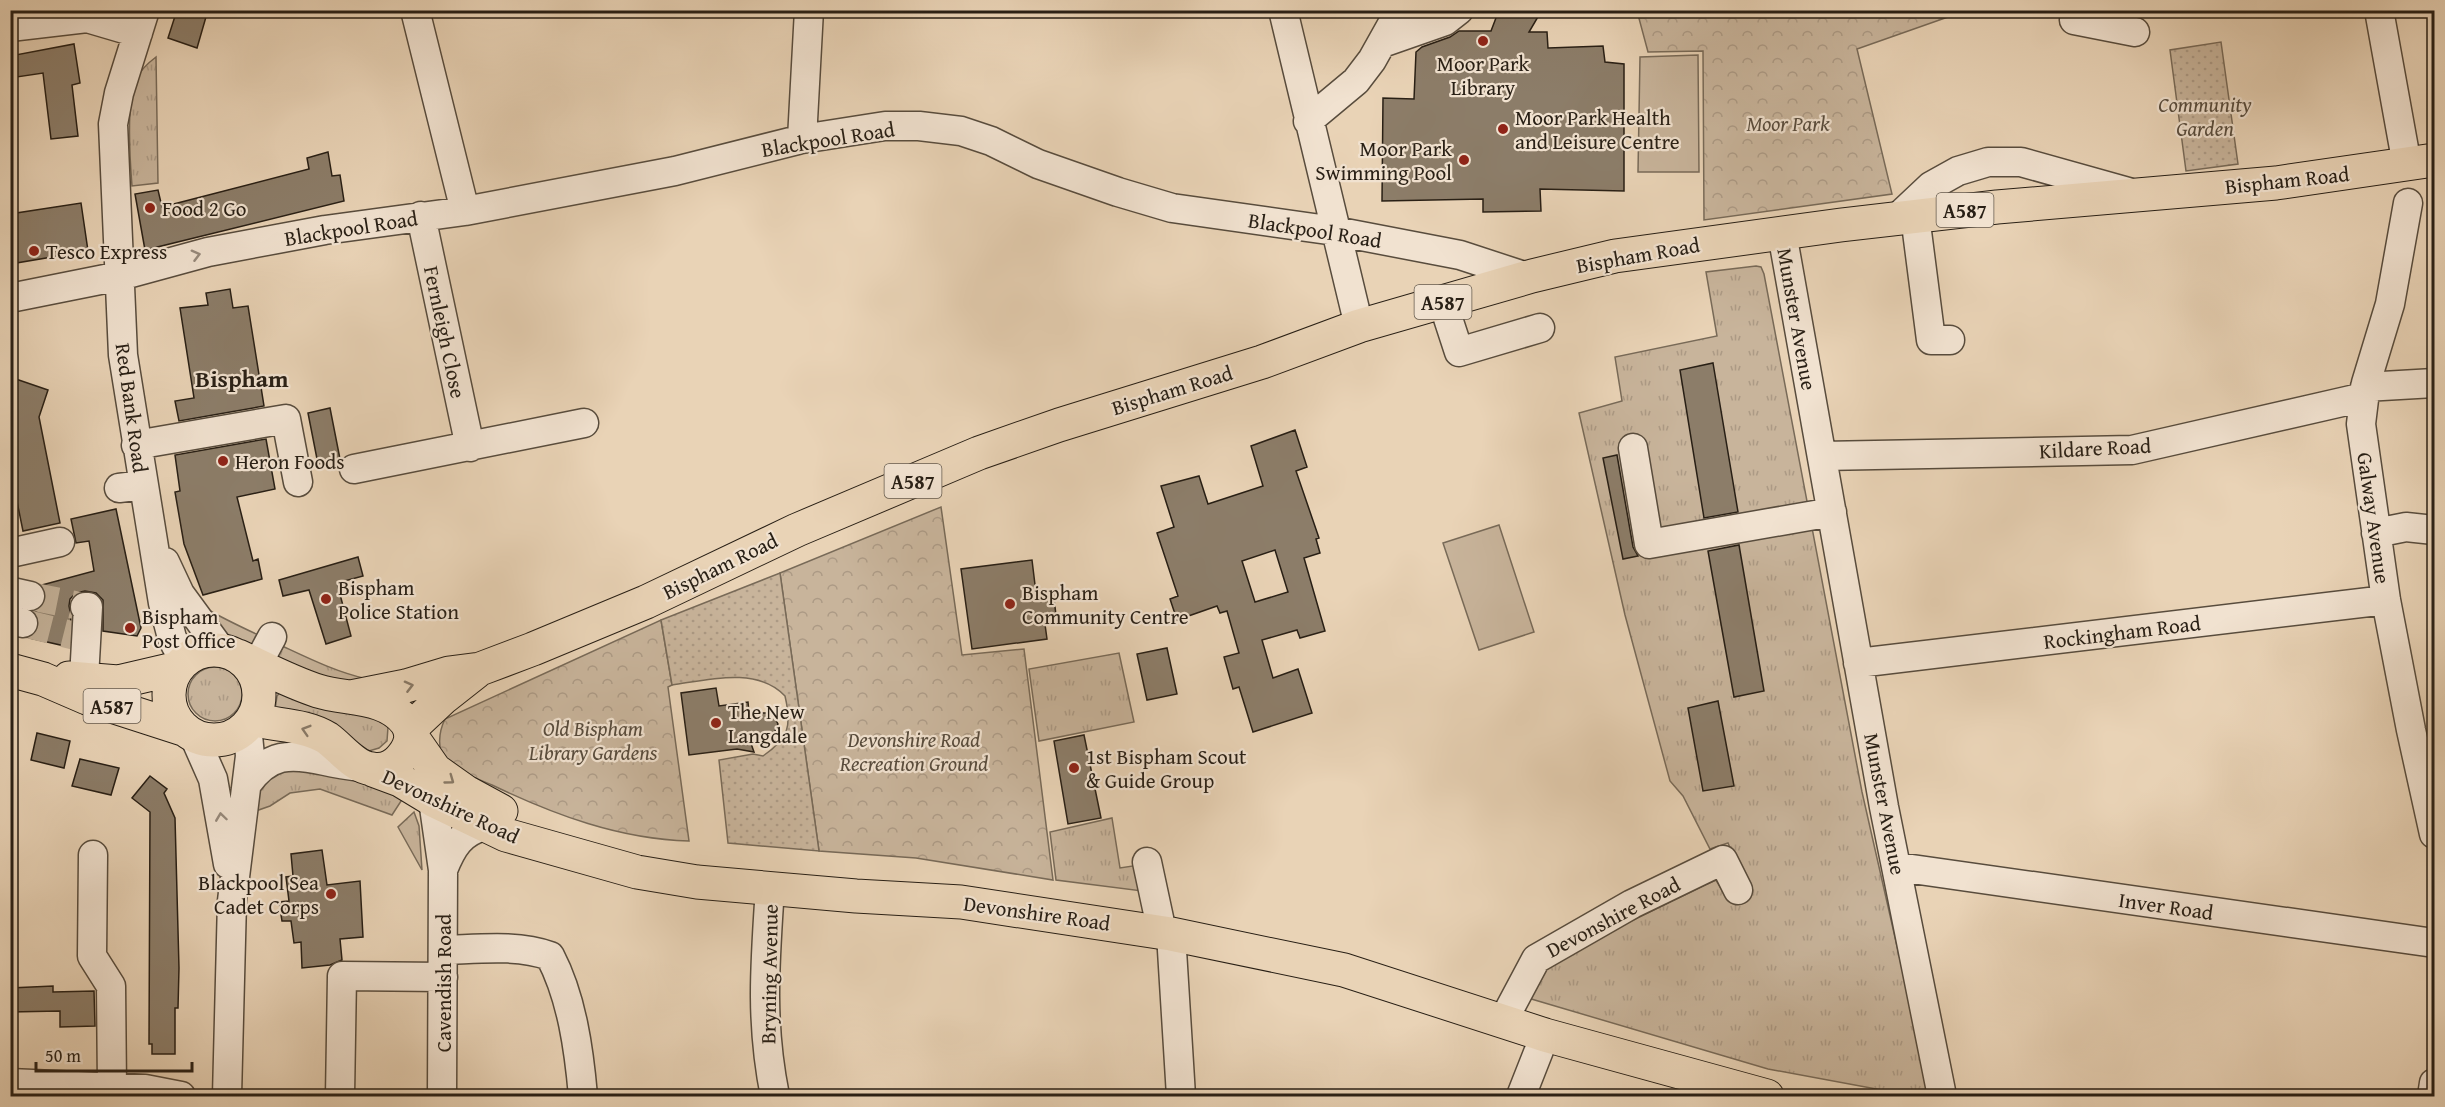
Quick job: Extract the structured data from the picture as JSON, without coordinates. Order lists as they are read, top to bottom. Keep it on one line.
{"streets":{"main road":["Bispham Road","A587","Devonshire Road"],"street":["Blackpool Road","Munster Avenue","Fernleigh Close","Red Bank Road","Kildare Road","Galway Avenue","Rockingham Road","Inver Road","Bryning Avenue","Cavendish Road"]},"crossings":[["Blackpool Road","Bispham Road"],["Blackpool Road","Fernleigh Close"],["Blackpool Road","Red Bank Road"],["Bispham Road","A587"],["Bispham Road","Munster Avenue"],["Bispham Road","Devonshire Road"],["A587","Red Bank Road"],["A587","Devonshire Road"],["Munster Avenue","Kildare Road"],["Munster Avenue","Rockingham Road"],["Munster Avenue","Inver Road"],["Red Bank Road","Devonshire Road"],["Kildare Road","Galway Avenue"],["Galway Avenue","Rockingham Road"],["Devonshire Road","Bryning Avenue"],["Devonshire Road","Cavendish Road"]],"districts":["Bispham"],"parks":["Community Garden","Moor Park","Old Bispham Library Gardens","Devonshire Road Recreation Ground"],"places":["Moor Park Library","Moor Park Health and Leisure Centre","Moor Park Swimming Pool","Food 2 Go","Tesco Express","Heron Foods","Bispham Police Station","Bispham Community Centre","Bispham Post Office","The New Langdale","1st Bispham Scout & Guide Group","Blackpool Sea Cadet Corps"],"scale_bar":"50 m"}
